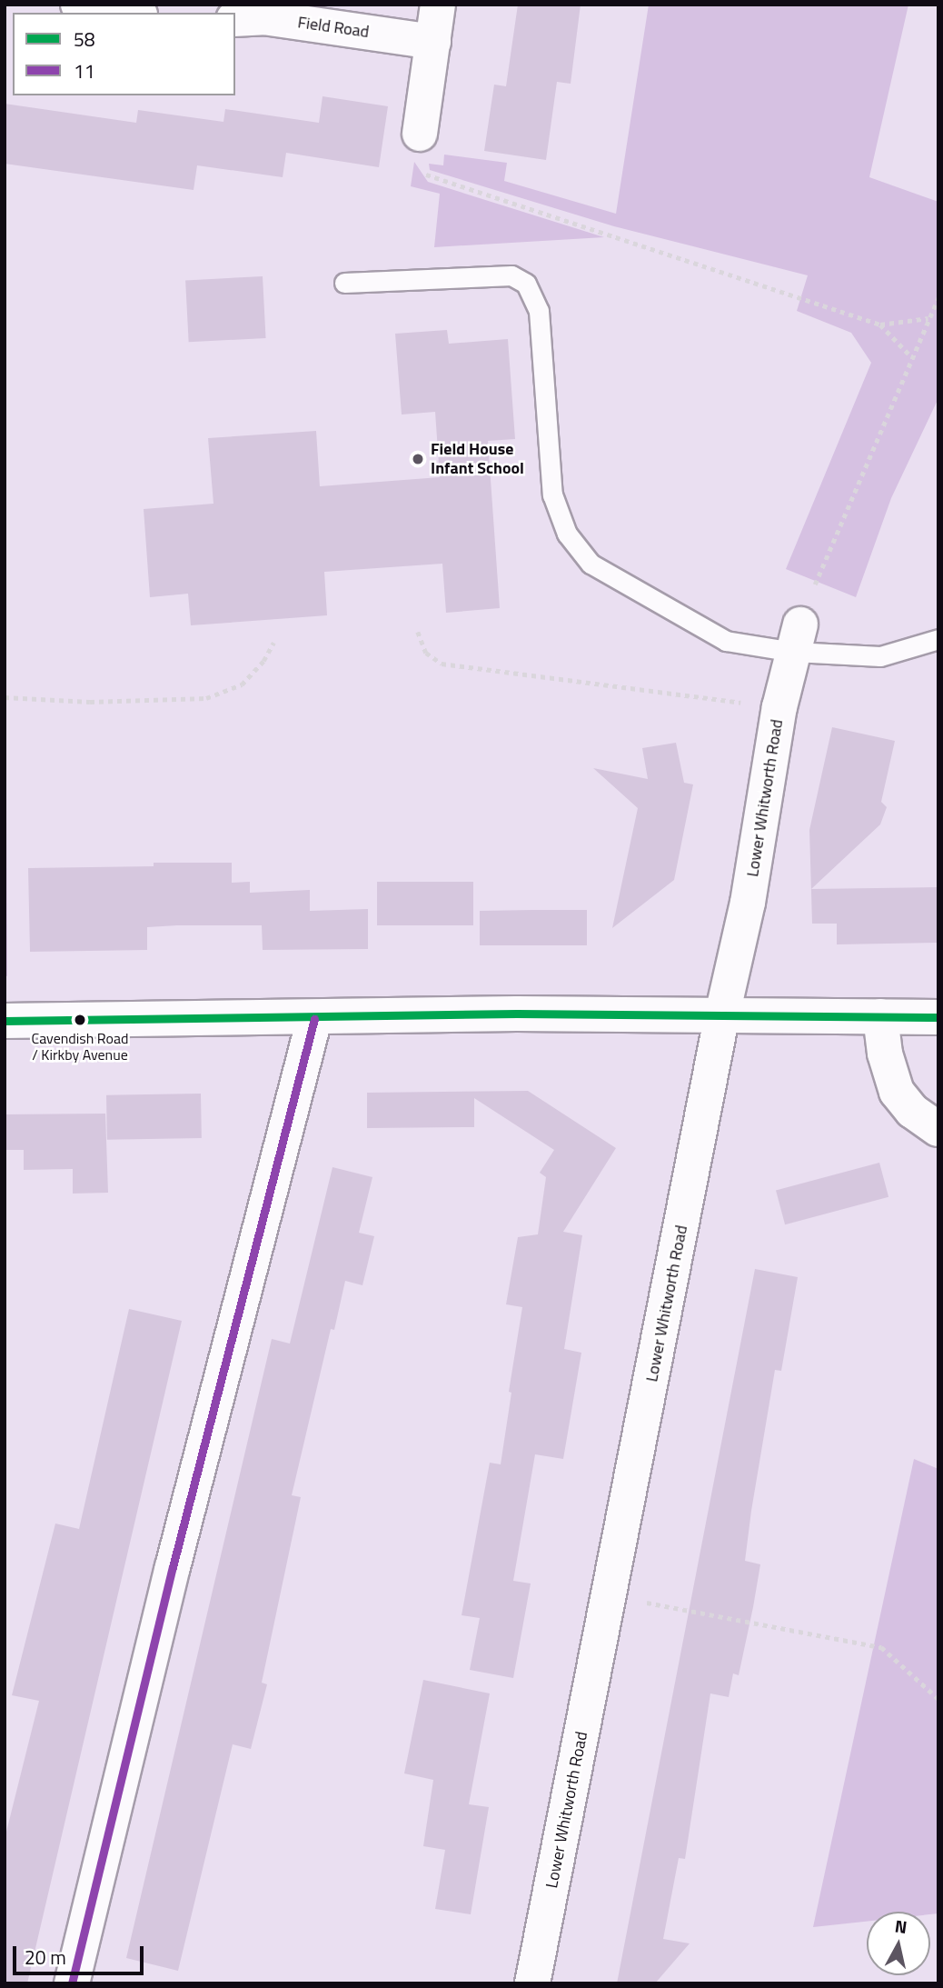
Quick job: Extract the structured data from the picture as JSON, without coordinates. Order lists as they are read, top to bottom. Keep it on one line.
{"streets":{"street":["Field Road","Lower Whitworth Road"]},"places":["Field House Infant School","Cavendish Road / Kirkby Avenue"],"lines":["transit line 58","transit line 11"],"legend":["58","11"],"scale_bar":"20 m","north":"top"}
